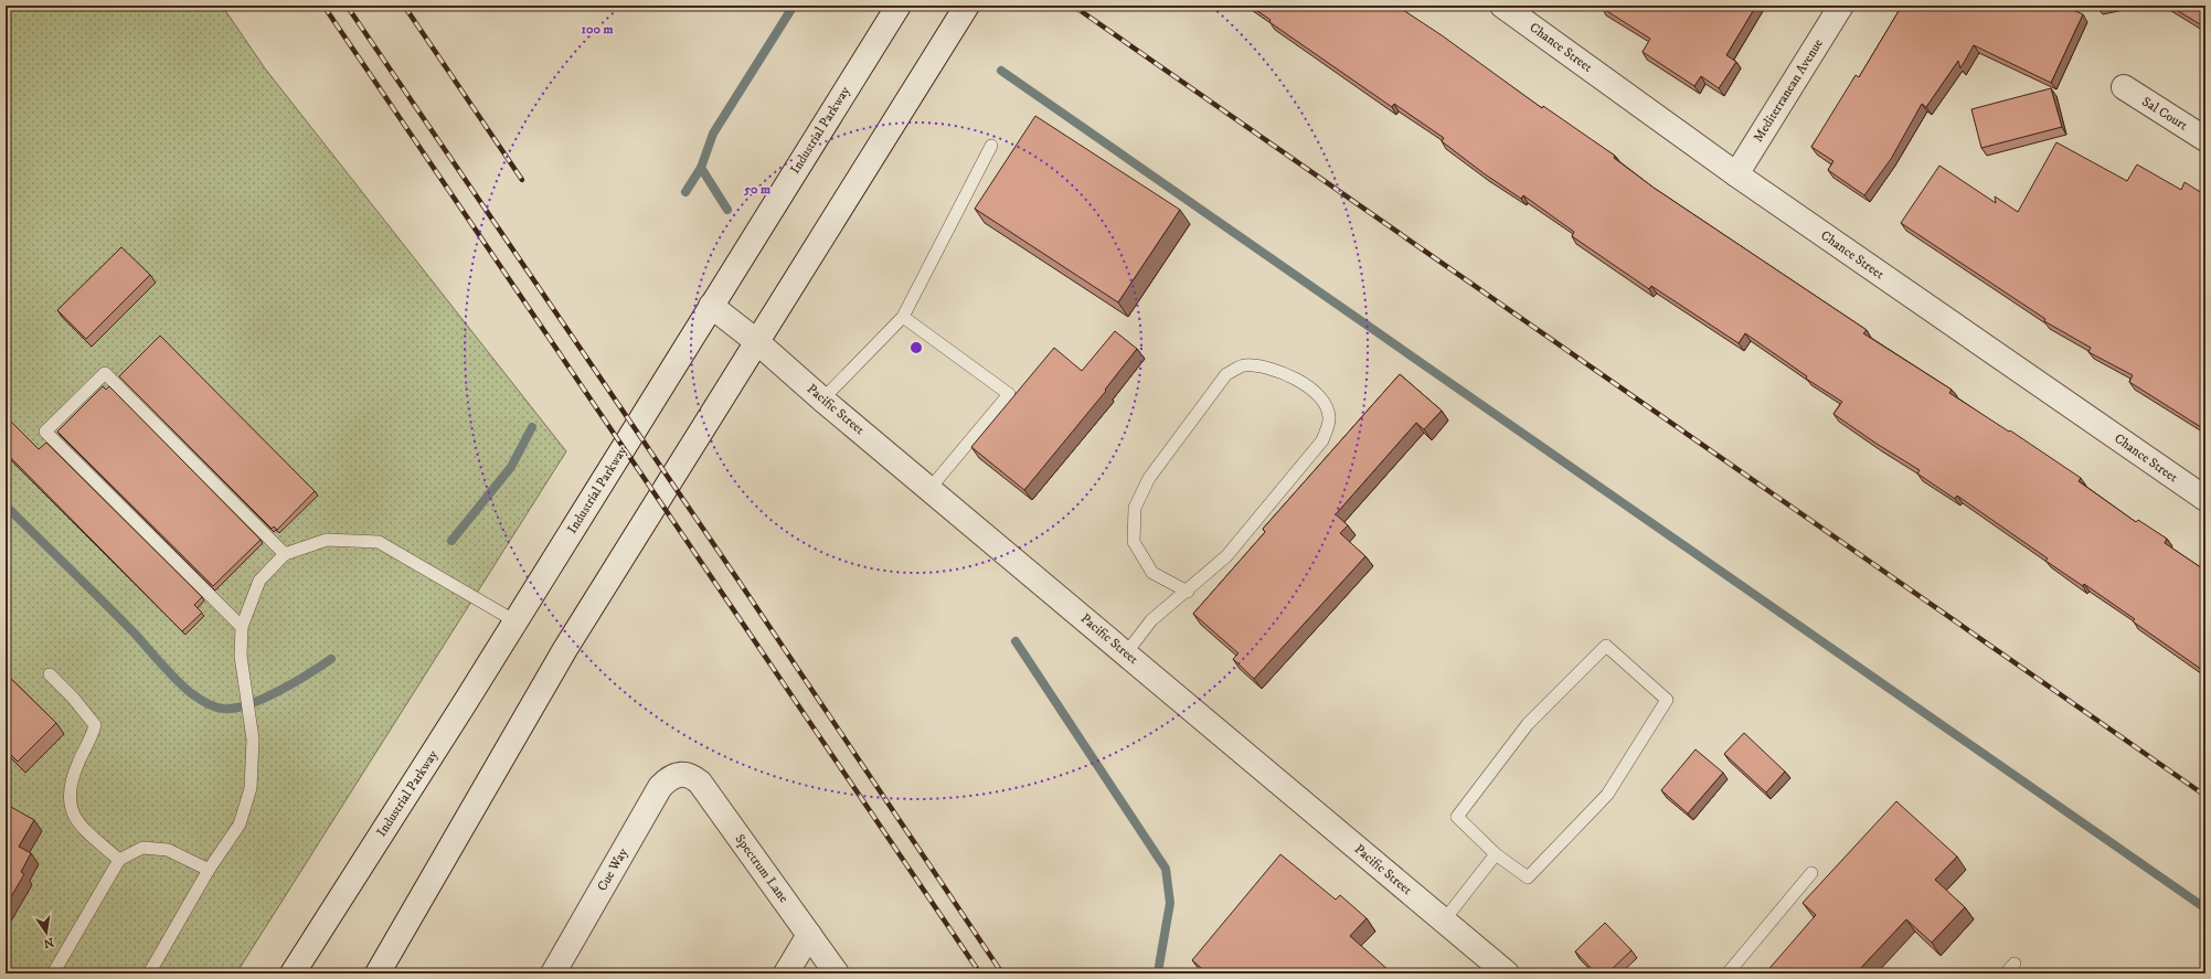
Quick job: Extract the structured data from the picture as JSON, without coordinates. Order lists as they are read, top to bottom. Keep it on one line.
{"streets":{"street":["Chance Street","Mediterranean Avenue","Sal Court","Industrial Parkway","Pacific Street","Spectrum Lane","Cue Way"]},"crossings":[["Chance Street","Mediterranean Avenue"],["Industrial Parkway","Pacific Street"],["Spectrum Lane","Cue Way"]],"north":"bottom","rings":["100 m","50 m"]}
